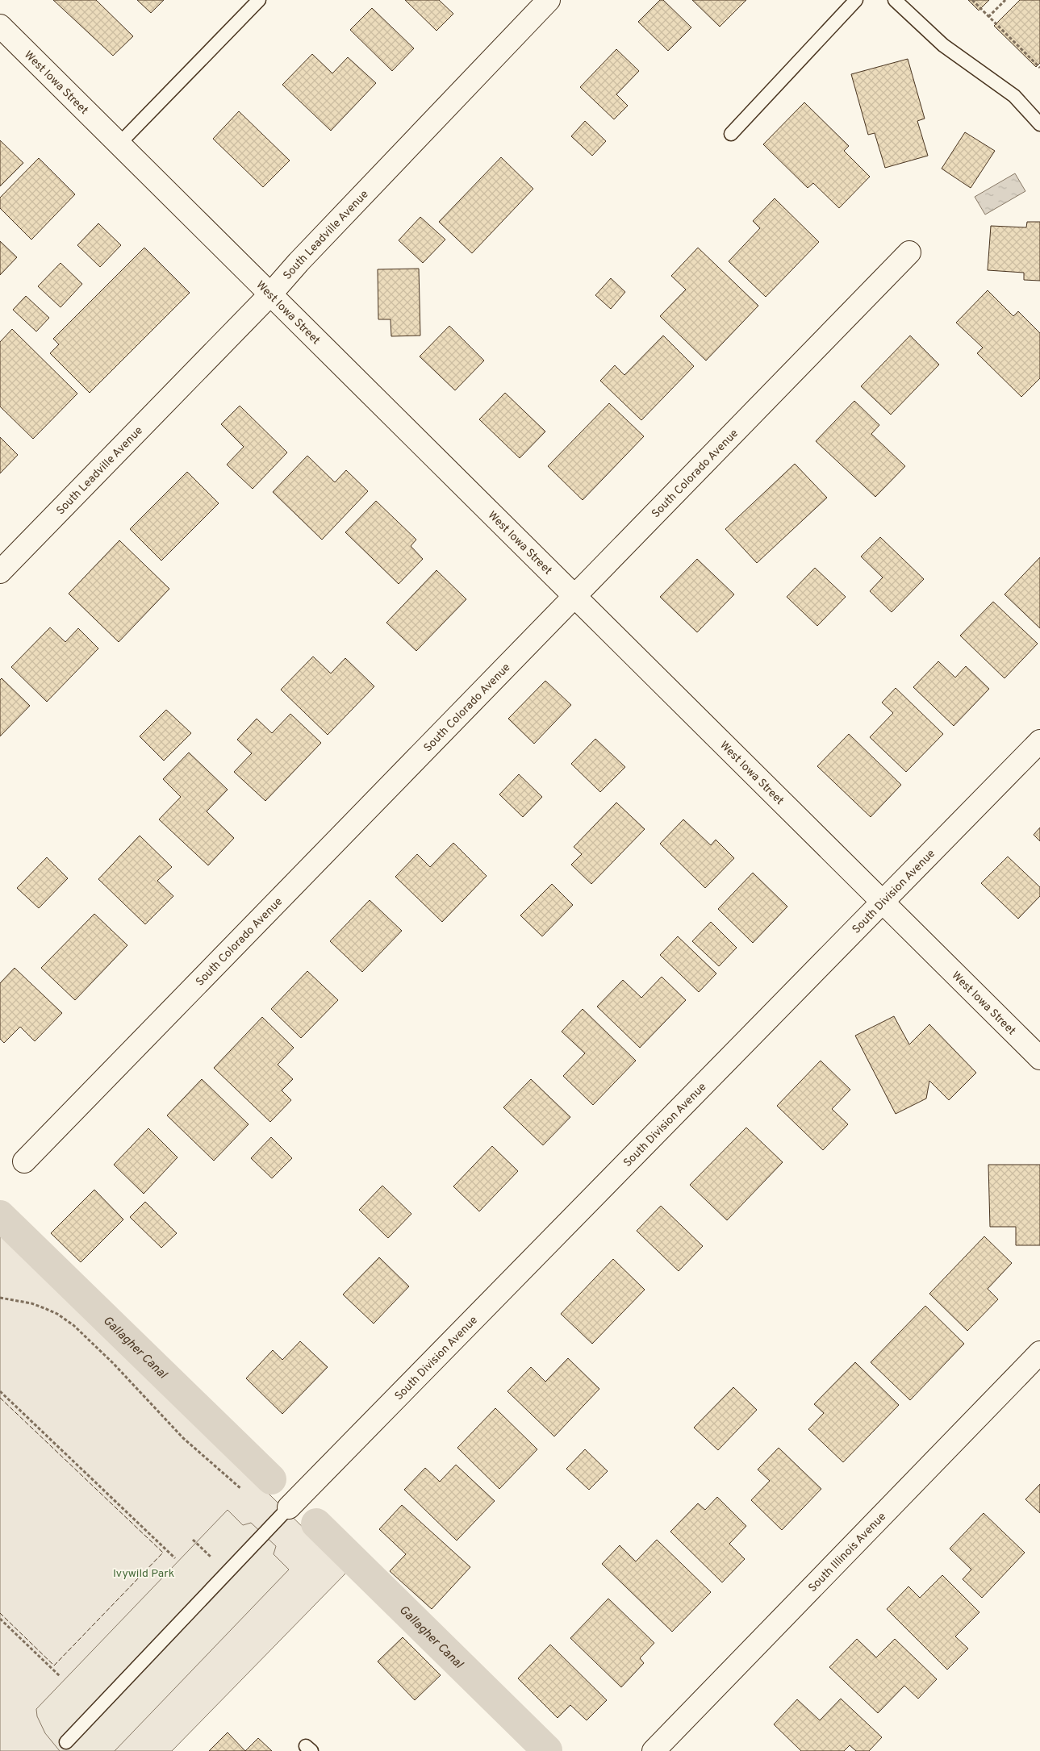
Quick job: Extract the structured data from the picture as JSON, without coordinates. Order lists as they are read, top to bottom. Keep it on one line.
{"streets":{"street":["West Iowa Street","South Leadville Avenue","South Colorado Avenue","South Division Avenue","South Illinois Avenue"]},"crossings":[["West Iowa Street","South Leadville Avenue"],["West Iowa Street","South Colorado Avenue"],["West Iowa Street","South Division Avenue"]],"water":["Gallagher Canal"],"parks":["Ivywild Park"]}
